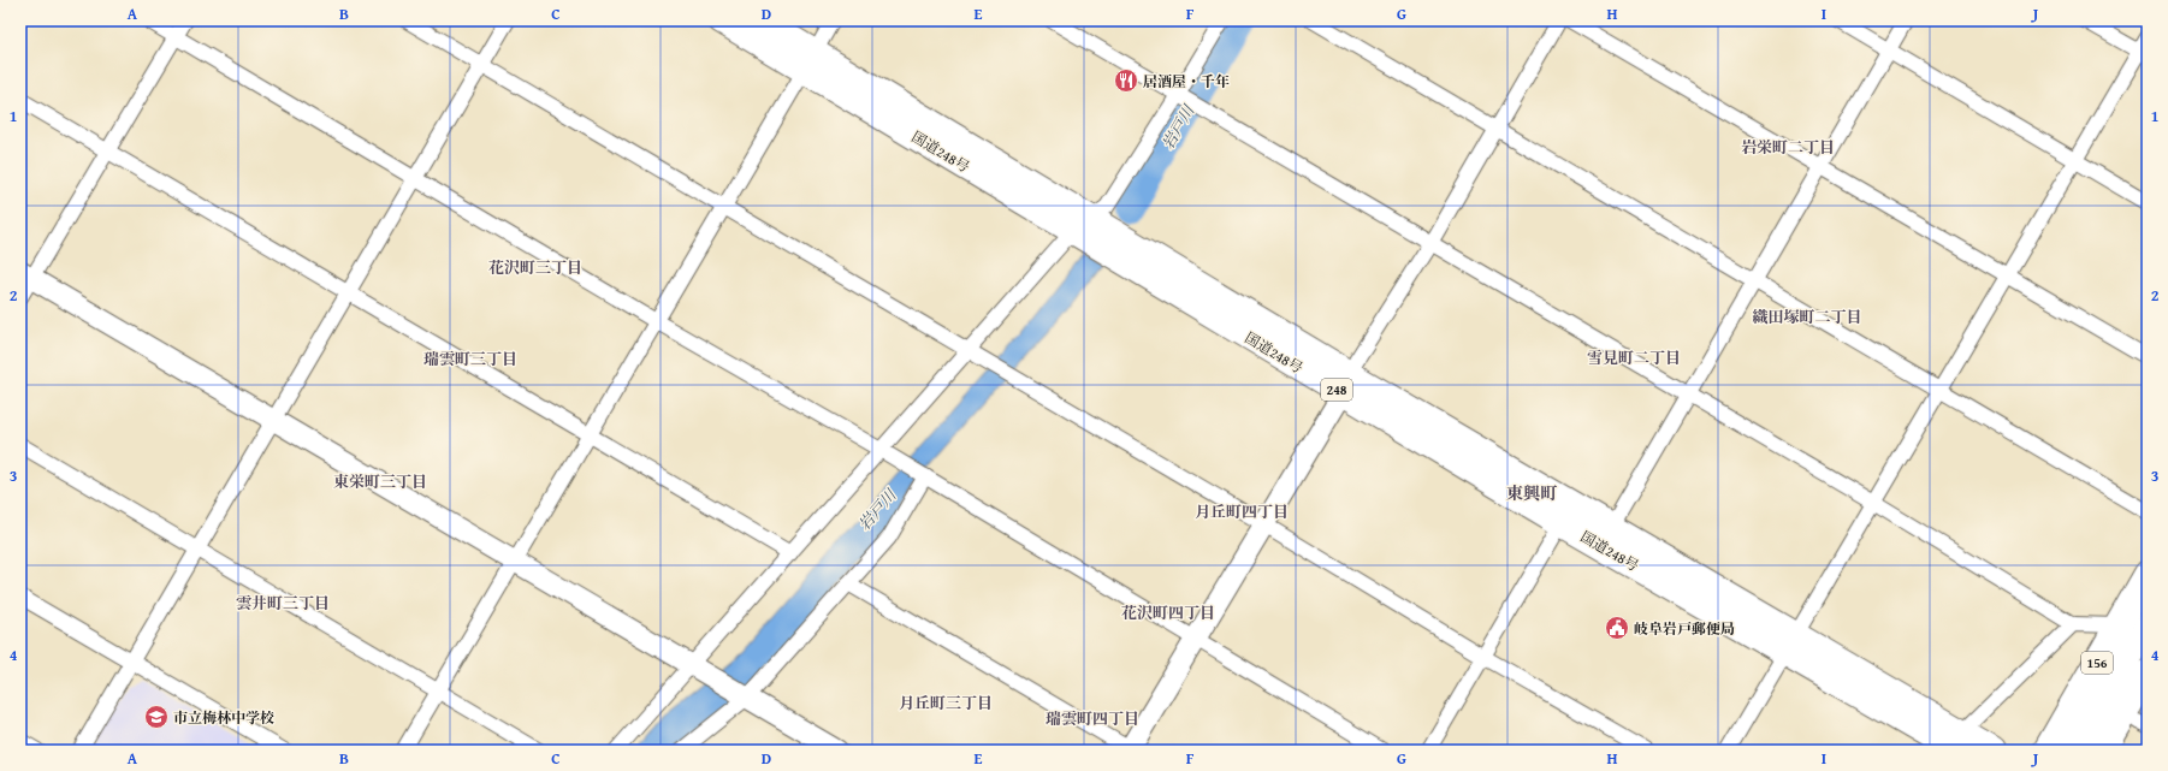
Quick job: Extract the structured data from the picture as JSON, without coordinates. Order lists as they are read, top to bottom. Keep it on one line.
{"streets":{"highway":["国道248号","248","156"]},"districts":["岩栄町二丁目","花沢町三丁目","織田塚町二丁目","雪見町二丁目","瑞雲町三丁目","東栄町三丁目","東興町","月丘町四丁目","雲井町三丁目","花沢町四丁目","月丘町三丁目","瑞雲町四丁目"],"water":["岩戸川"],"places":{"restaurant":["居酒屋・千年"],"public building":["岐阜岩戸郵便局"],"school or university":["市立梅林中学校"]},"grid":{"columns":["A","B","C","D","E","F","G","H","I","J"],"rows":["1","2","3","4"]}}
